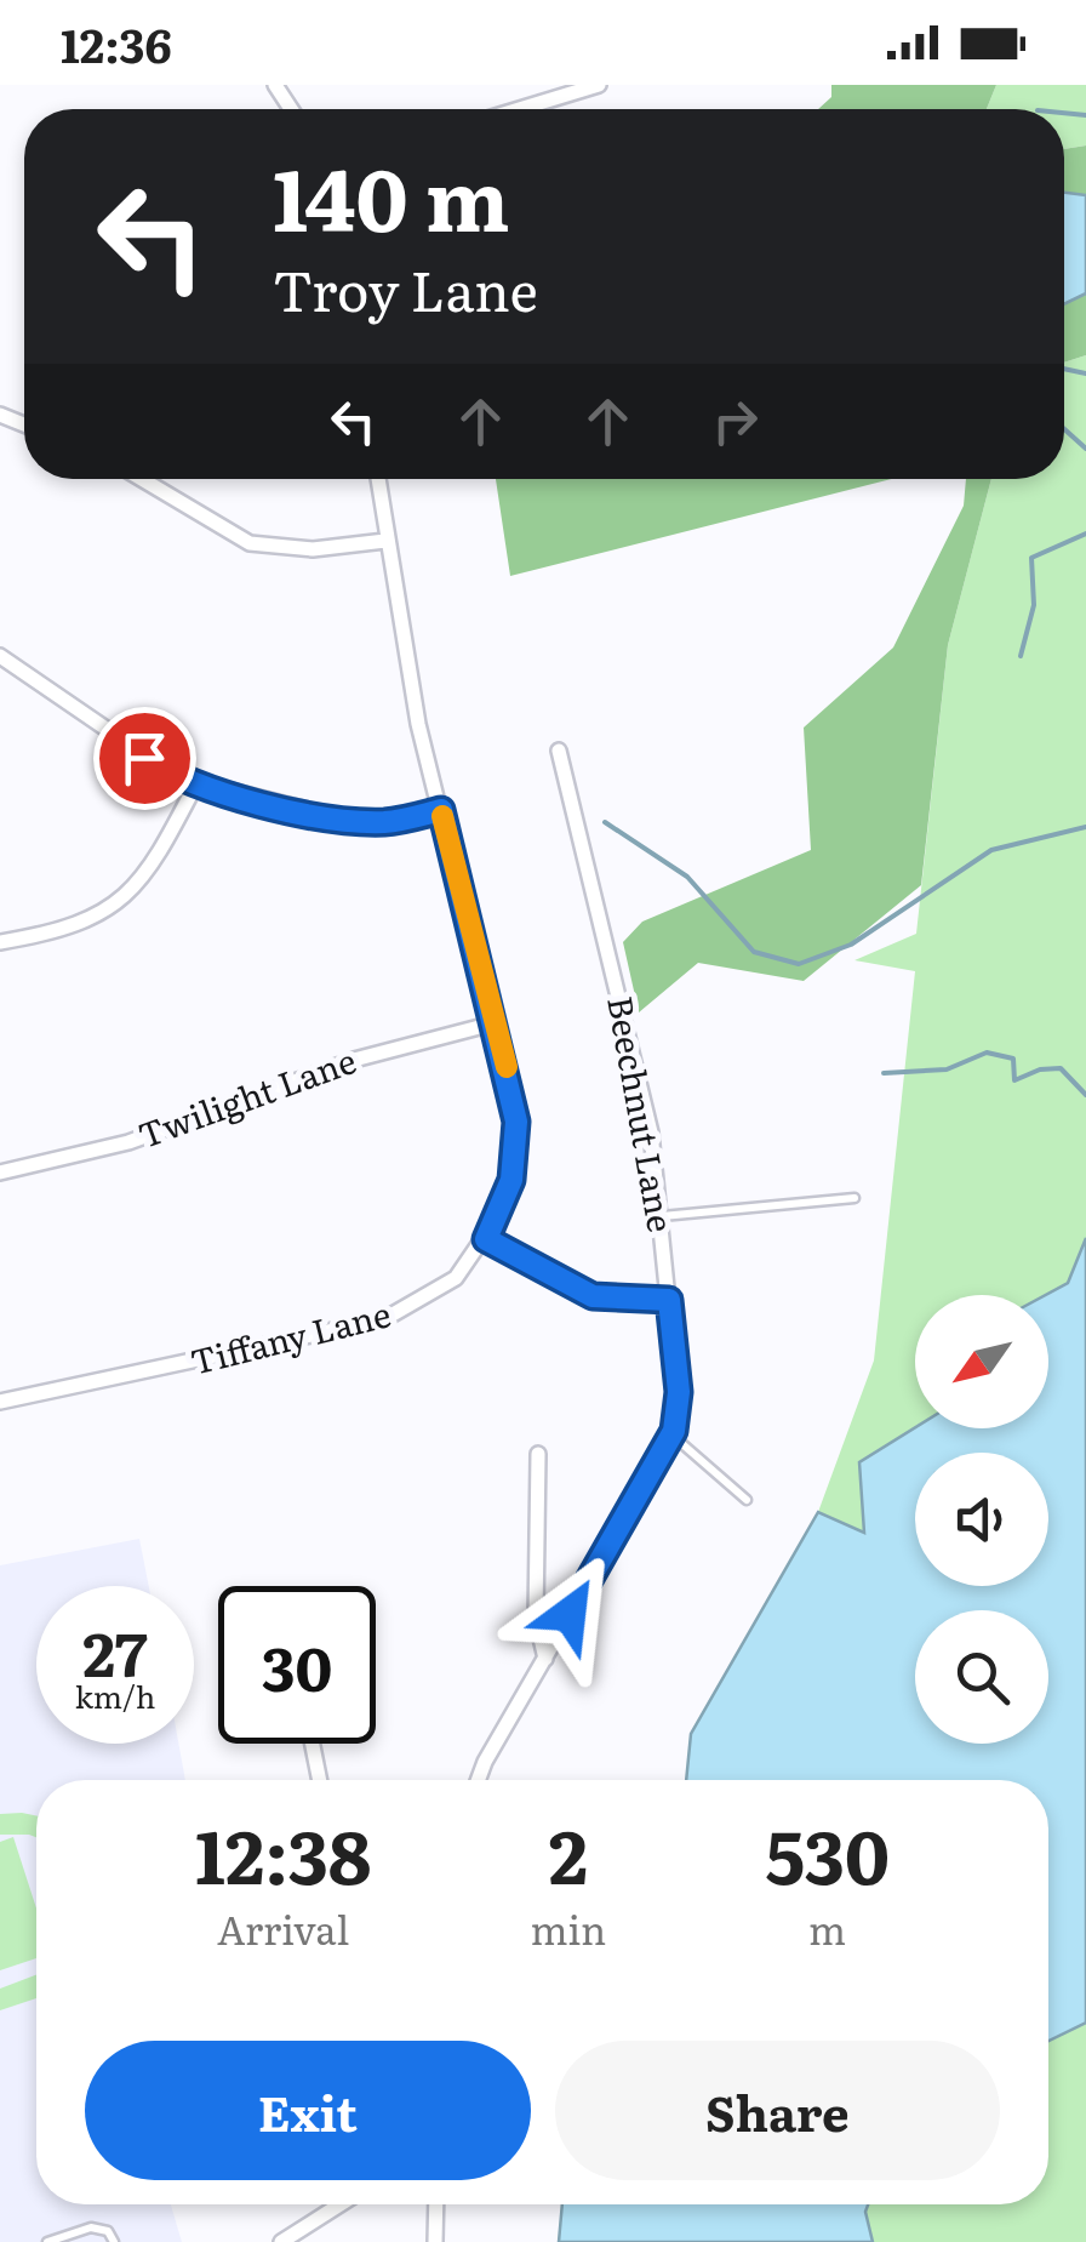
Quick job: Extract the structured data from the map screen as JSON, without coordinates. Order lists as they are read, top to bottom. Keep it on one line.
{"streets":{"street":["Twilight Lane","Beechnut Lane","Tiffany Lane"]},"crossings":[["Twilight Lane","Tiffany Lane"]],"north":"bottom left","page":{"status":"12:36","turn":["140 m","Troy Lane"],"speed":"27 km/h","limit":"30","eta":["12:38","Arrival","2","min","530","m"],"buttons":["Exit","Share"]}}
